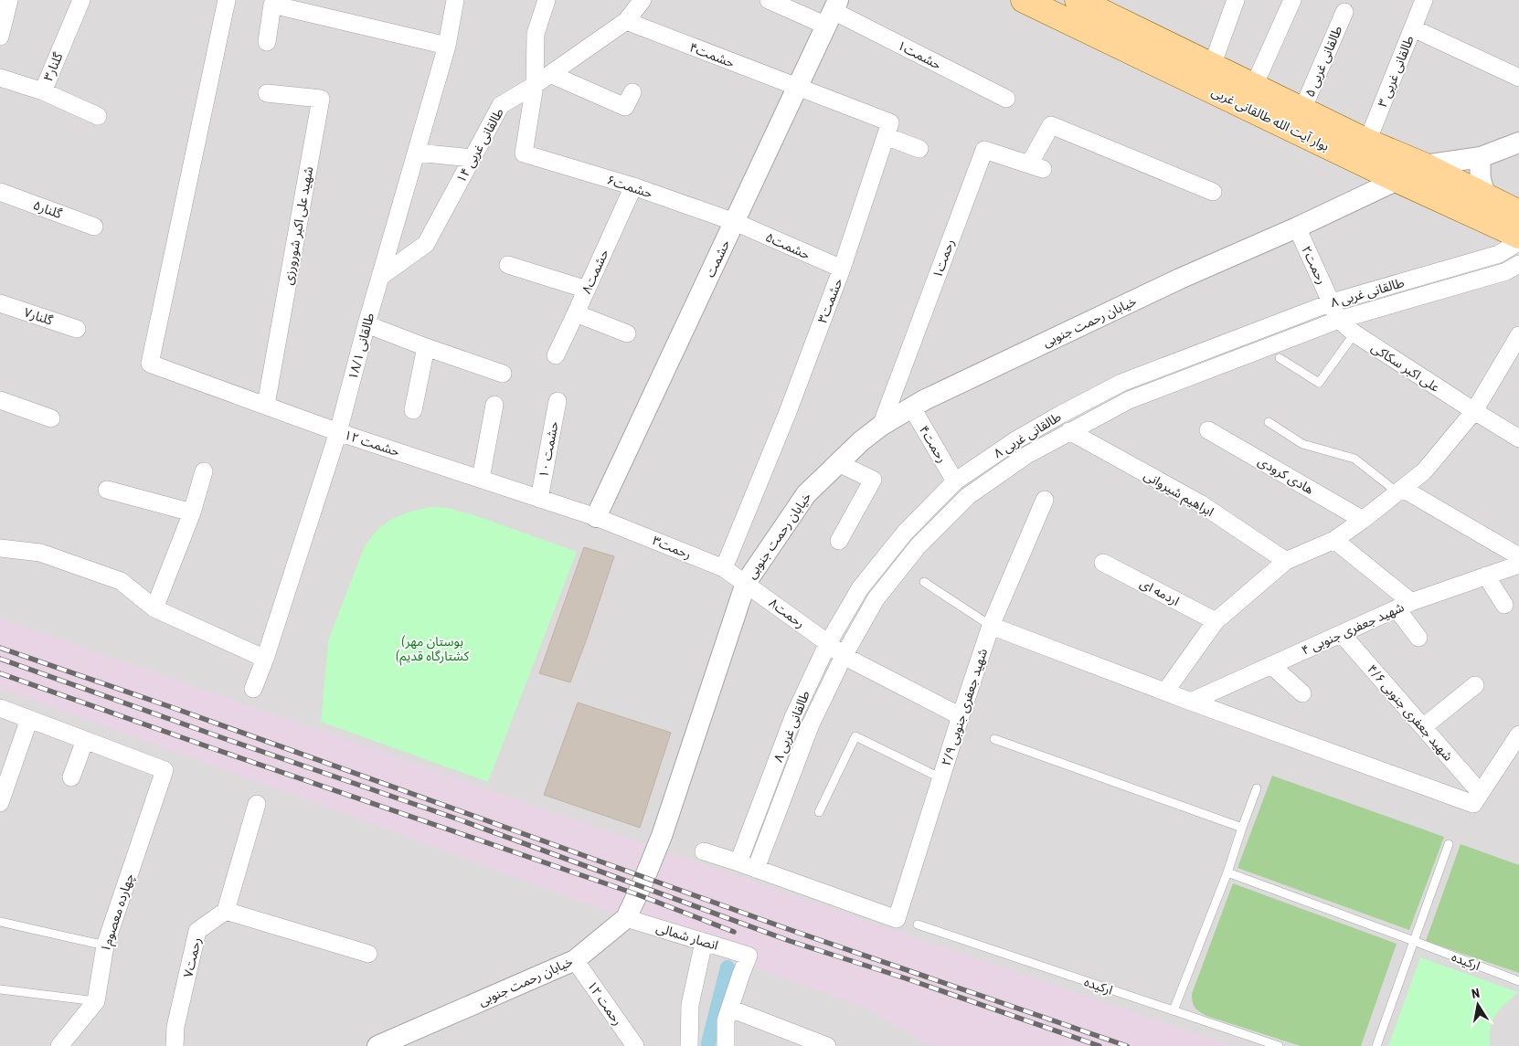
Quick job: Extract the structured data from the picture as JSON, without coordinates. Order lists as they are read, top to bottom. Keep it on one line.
{"streets":{"main road":["بوار آیت الله طالقانی غربی"],"street":["حشمت۴","حشمت۱","طالقانی غربی ۵","گلنار۳","طالقانی غربی ۳","طالقانی غربی ۱۴","حشمت۶","گلنار۵","شهید علی اکبر شورورزی","حشمت۵","حشمت","رحمت۱","رحمت۲","حشمت۸","طالقانی غربی ۸","حشمت۳","گلنار۷","خیابان رحمت جنوبی","طالقانی ۱۸/۱","علی اکبر سکاکی","حشمت ۱۲","رحمت۴","حشمت ۱۰","هادی کرودی","ابراهیم شیروانی","رحمت۳","اردمه ای","رحمت۸","شهید جعفری جنوبی ۴","شهید جعفری جنوبی ۲/۹","شهید جعفری جنوبی ۴/۶","چهارده معصوم۱","انصار شمالی","رحمت۷","رحمت ۱۲"],"lane":["ارکیده"]},"crossings":[["حشمت۴","طالقانی غربی ۱۴"],["حشمت۴","حشمت"],["حشمت۴","حشمت۳"],["حشمت۱","حشمت"],["طالقانی غربی ۵","بوار آیت الله طالقانی غربی"],["طالقانی غربی ۳","بوار آیت الله طالقانی غربی"],["بوار آیت الله طالقانی غربی","خیابان رحمت جنوبی"],["طالقانی غربی ۱۴","حشمت۶"],["طالقانی غربی ۱۴","طالقانی ۱۸/۱"],["حشمت۶","حشمت۵"],["حشمت۶","حشمت"],["حشمت۶","حشمت۸"],["شهید علی اکبر شورورزی","حشمت ۱۲"],["حشمت۵","حشمت"],["حشمت۵","حشمت۳"],["حشمت","حشمت۳"],["حشمت","حشمت ۱۲"],["حشمت","رحمت۳"],["رحمت۱","خیابان رحمت جنوبی"],["رحمت۲","طالقانی غربی ۸"],["رحمت۲","خیابان رحمت جنوبی"],["رحمت۲","علی اکبر سکاکی"],["طالقانی غربی ۸","علی اکبر سکاکی"],["طالقانی غربی ۸","رحمت۴"],["طالقانی غربی ۸","ابراهیم شیروانی"],["طالقانی غربی ۸","رحمت۸"],["طالقانی غربی ۸","شهید جعفری جنوبی ۲/۹"],["حشمت۳","رحمت۳"],["خیابان رحمت جنوبی","رحمت۴"],["خیابان رحمت جنوبی","رحمت۳"],["خیابان رحمت جنوبی","رحمت۸"],["خیابان رحمت جنوبی","انصار شمالی"],["خیابان رحمت جنوبی","رحمت ۱۲"],["طالقانی ۱۸/۱","حشمت ۱۲"],["حشمت ۱۲","حشمت ۱۰"],["حشمت ۱۲","رحمت۳"],["رحمت۳","رحمت۸"],["رحمت۸","شهید جعفری جنوبی ۲/۹"],["شهید جعفری جنوبی ۴","شهید جعفری جنوبی ۴/۶"]],"parks":["(بوستان مهر (کشتارگاه قدیم"],"north":"top"}
